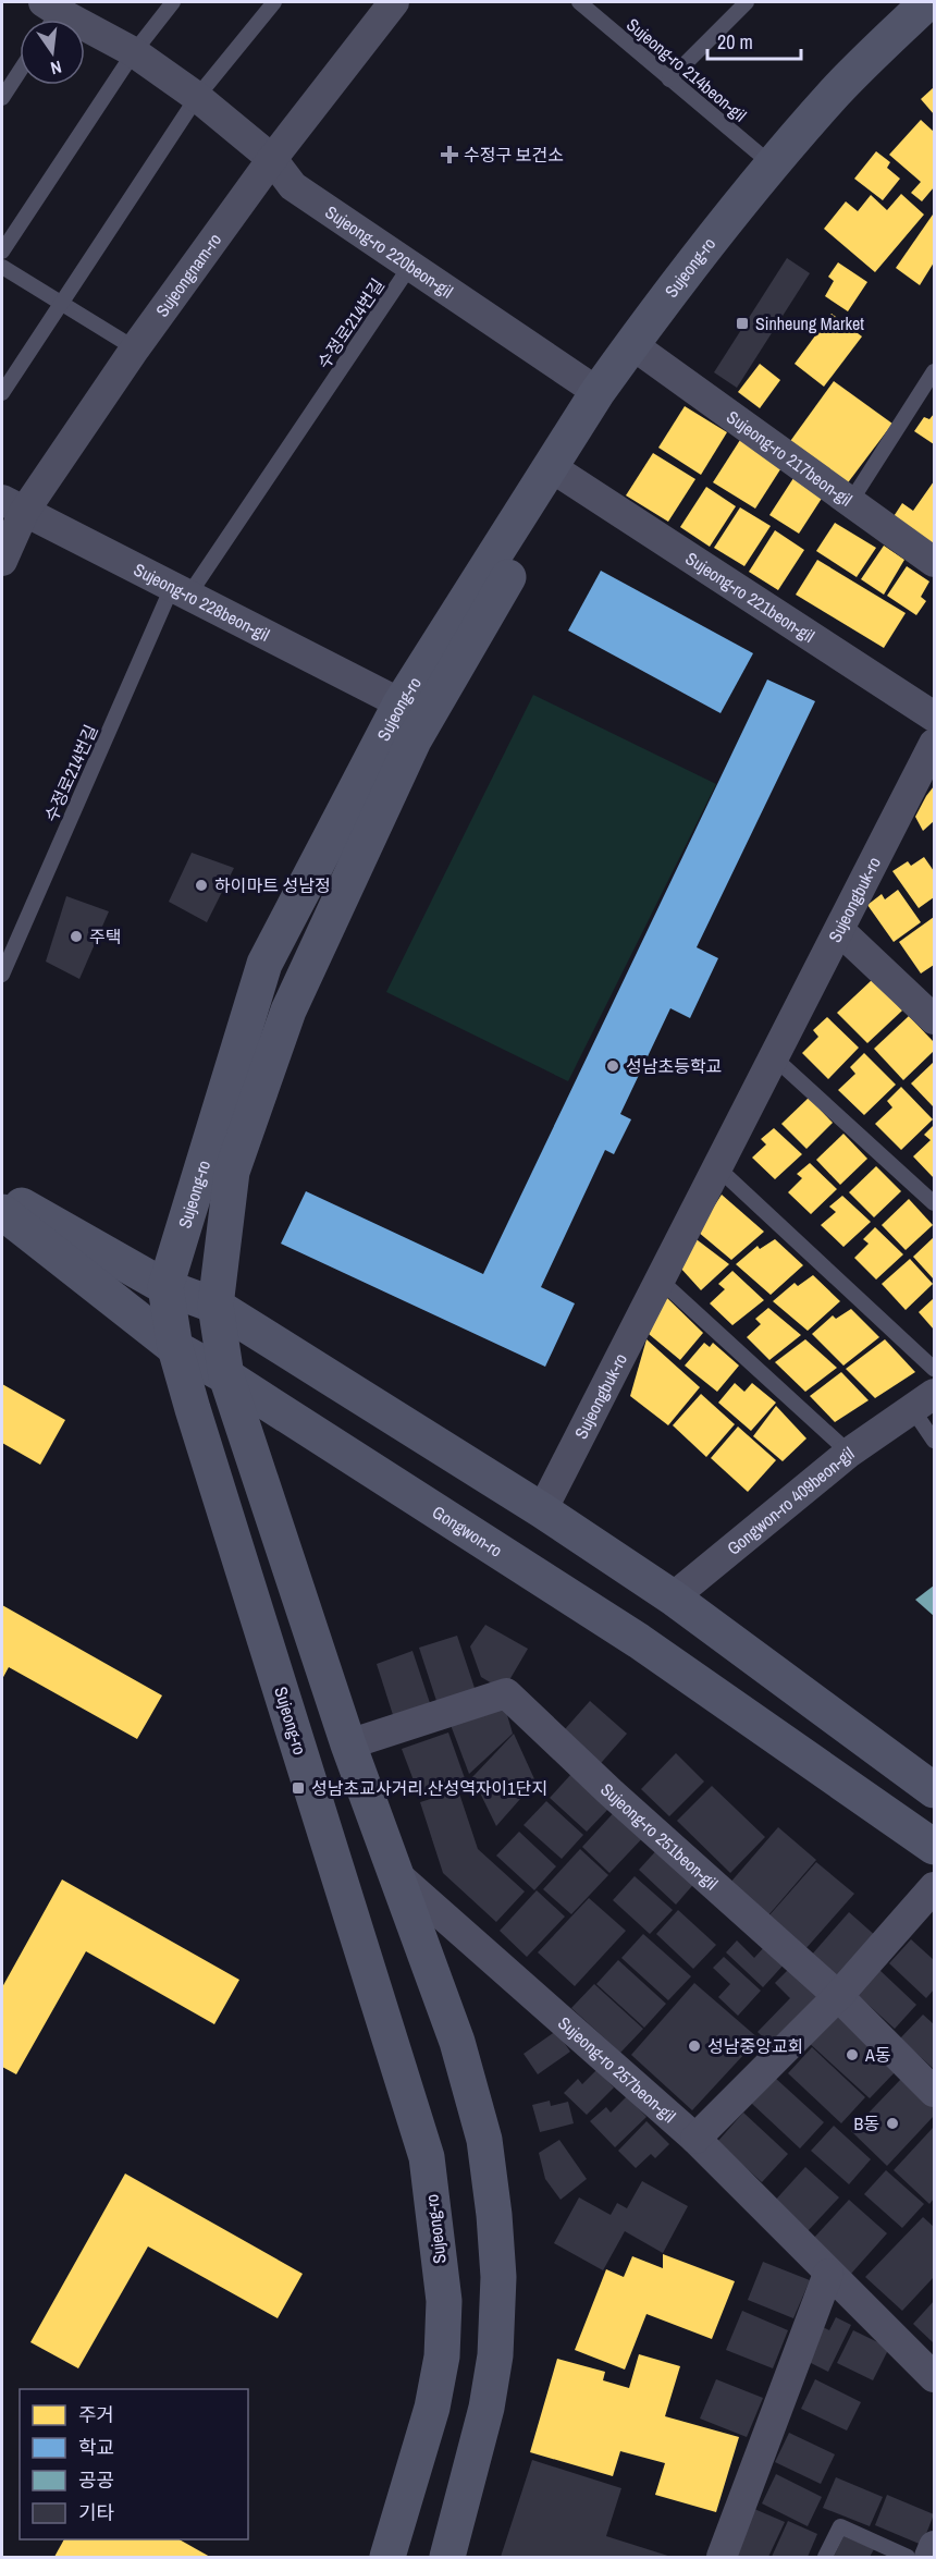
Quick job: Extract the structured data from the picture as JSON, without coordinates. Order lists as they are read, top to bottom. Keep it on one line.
{"streets":{"main road":["Sujeong-ro","Gongwon-ro"],"street":["Sujeong-ro 220beon-gil","Sujeongnam-ro","Sujeong-ro 217beon-gil","Sujeong-ro 221beon-gil","Sujeong-ro 228beon-gil","Sujeongbuk-ro","Gongwon-ro 409beon-gil","Sujeong-ro 251beon-gil","Sujeong-ro 257beon-gil"],"lane":["Sujeong-ro 214beon-gil","수정로214번길"]},"crossings":[["Sujeong-ro 214beon-gil","Sujeong-ro"],["Sujeong-ro 220beon-gil","Sujeong-ro"],["Sujeong-ro 220beon-gil","Sujeongnam-ro"],["Sujeong-ro 220beon-gil","수정로214번길"],["Sujeong-ro","Sujeong-ro 217beon-gil"],["Sujeong-ro","Sujeong-ro 221beon-gil"],["Sujeong-ro","Sujeong-ro 228beon-gil"],["Sujeong-ro","Gongwon-ro"],["Sujeong-ro","Sujeong-ro 251beon-gil"],["Sujeong-ro","Sujeong-ro 257beon-gil"],["Sujeongnam-ro","Sujeong-ro 228beon-gil"],["수정로214번길","Sujeong-ro 228beon-gil"]],"places":{"health":["수정구 보건소"],"transit":["Sinheung Market","성남초교사거리.산성역자이1단지"],"other":["하이마트 성남정","주택","성남초등학교","성남중앙교회","A동","B동"]},"legend":["주거","학교","공공","기타"],"scale_bar":"20 m","north":"bottom"}
